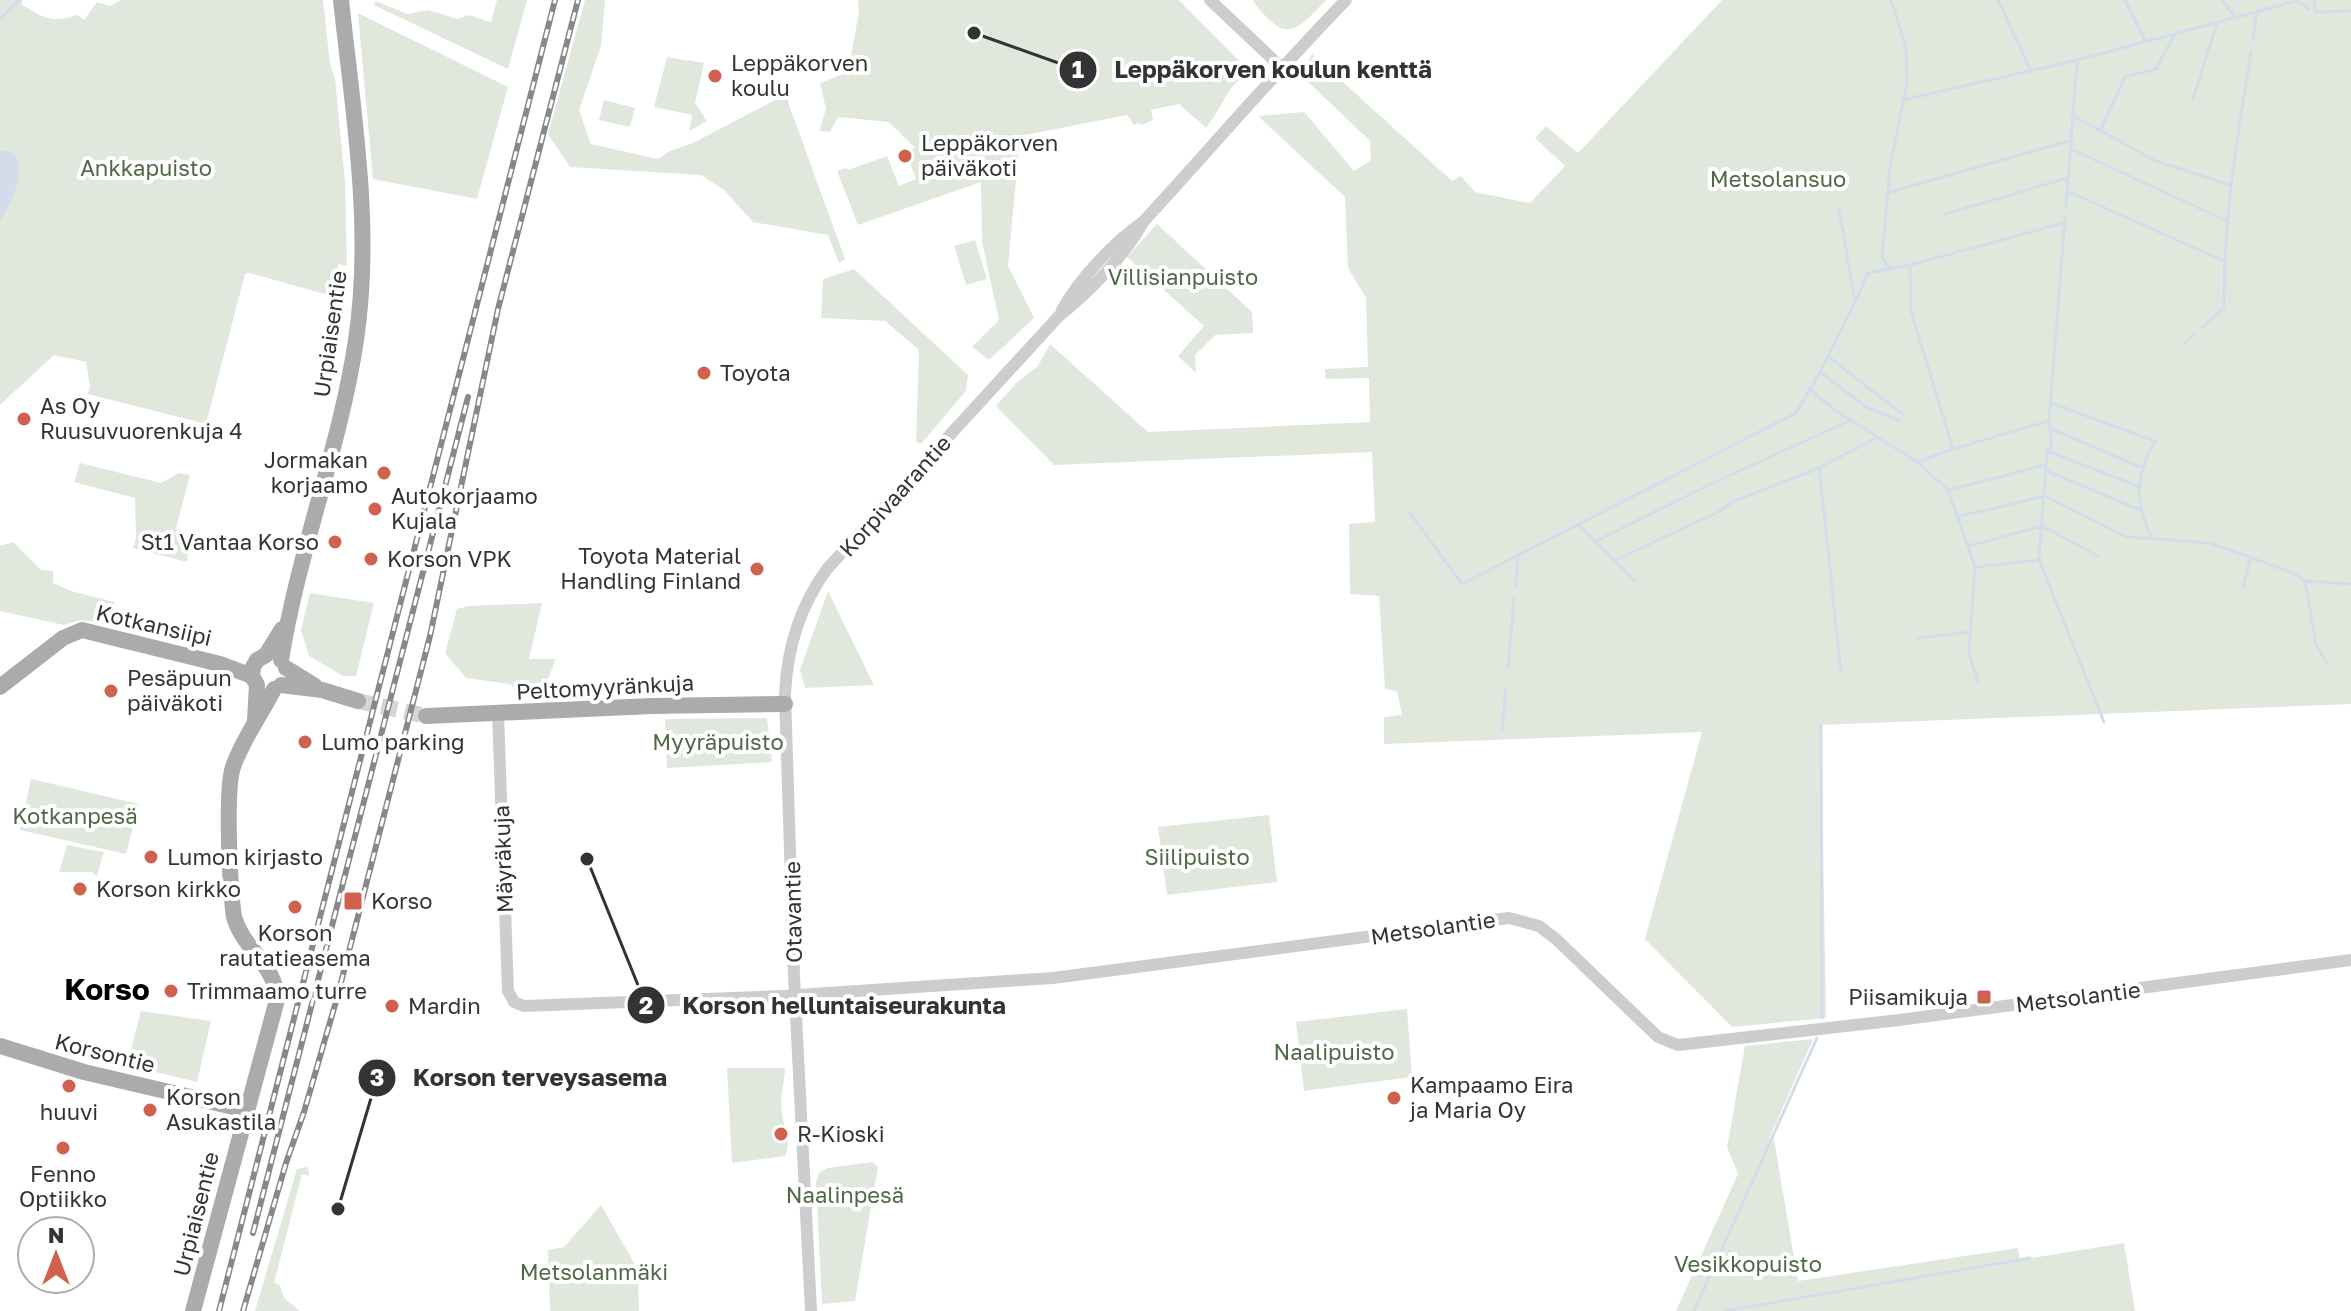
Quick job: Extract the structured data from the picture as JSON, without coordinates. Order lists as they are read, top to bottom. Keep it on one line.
{"streets":{"main road":["Urpiaisentie","Kotkansiipi","Peltomyyränkuja","Korsontie"],"street":["Korpivaarantie","Mäyräkuja","Otavantie","Metsolantie"]},"crossings":[["Urpiaisentie","Kotkansiipi"],["Urpiaisentie","Korsontie"],["Korpivaarantie","Peltomyyränkuja"],["Korpivaarantie","Otavantie"],["Peltomyyränkuja","Mäyräkuja"],["Peltomyyränkuja","Otavantie"],["Mäyräkuja","Metsolantie"],["Otavantie","Metsolantie"]],"districts":["Korso"],"parks":["Ankkapuisto","Metsolansuo","Villisianpuisto","Myyräpuisto","Kotkanpesä","Siilipuisto","Naalipuisto","Naalinpesä","Vesikkopuisto","Metsolanmäki"],"places":{"other":["Leppäkorven koulun kenttä","Leppäkorven koulu","Leppäkorven päiväkoti","Toyota","As Oy Ruusuvuorenkuja 4","Jormakan korjaamo","Autokorjaamo Kujala","St1 Vantaa Korso","Korson VPK","Toyota Material Handling Finland","Pesäpuun päiväkoti","Lumo parking","Lumon kirjasto","Korson helluntaiseurakunta","Korson kirkko","Korson rautatieasema","Trimmaamo turre","Mardin","huuvi","Kampaamo Eira ja Maria Oy","Korson Asukastila","R-Kioski","Fenno Optiikko","Korson terveysasema"],"transit":["Korso","Piisamikuja"]},"north":"top"}
